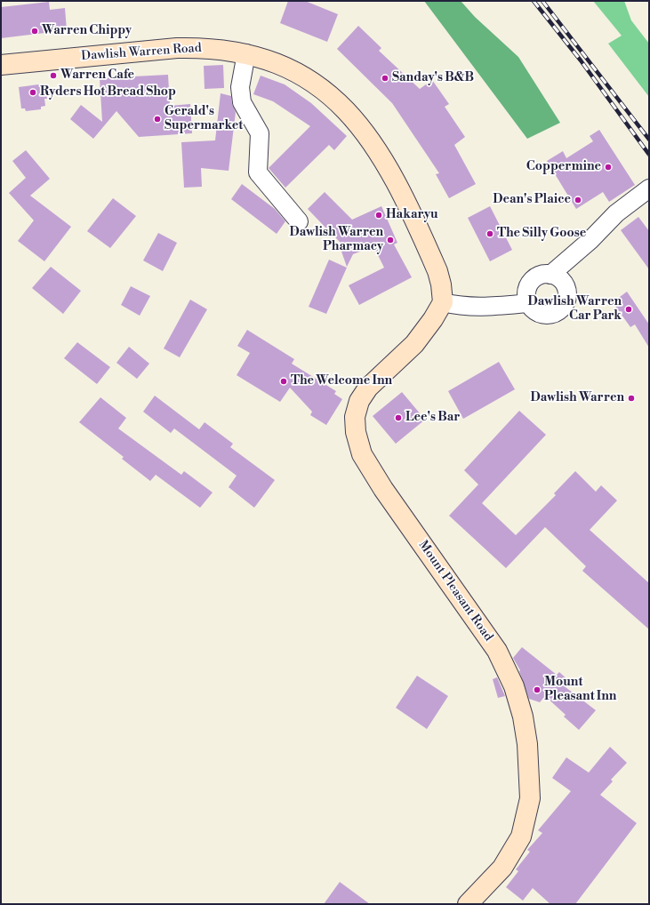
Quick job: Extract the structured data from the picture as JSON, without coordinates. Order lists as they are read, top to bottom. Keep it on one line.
{"streets":{"street":["Dawlish Warren Road","Mount Pleasant Road"]},"crossings":[["Dawlish Warren Road","Mount Pleasant Road"]],"places":["Warren Chippy","Warren Cafe","Sanday's B&B","Ryders Hot Bread Shop","Gerald's Supermarket","Coppermine","Dean's Plaice","Hakaryu","The Silly Goose","Dawlish Warren Pharmacy","Dawlish Warren Car Park","The Welcome Inn","Dawlish Warren","Lee's Bar","Mount Pleasant Inn"]}
